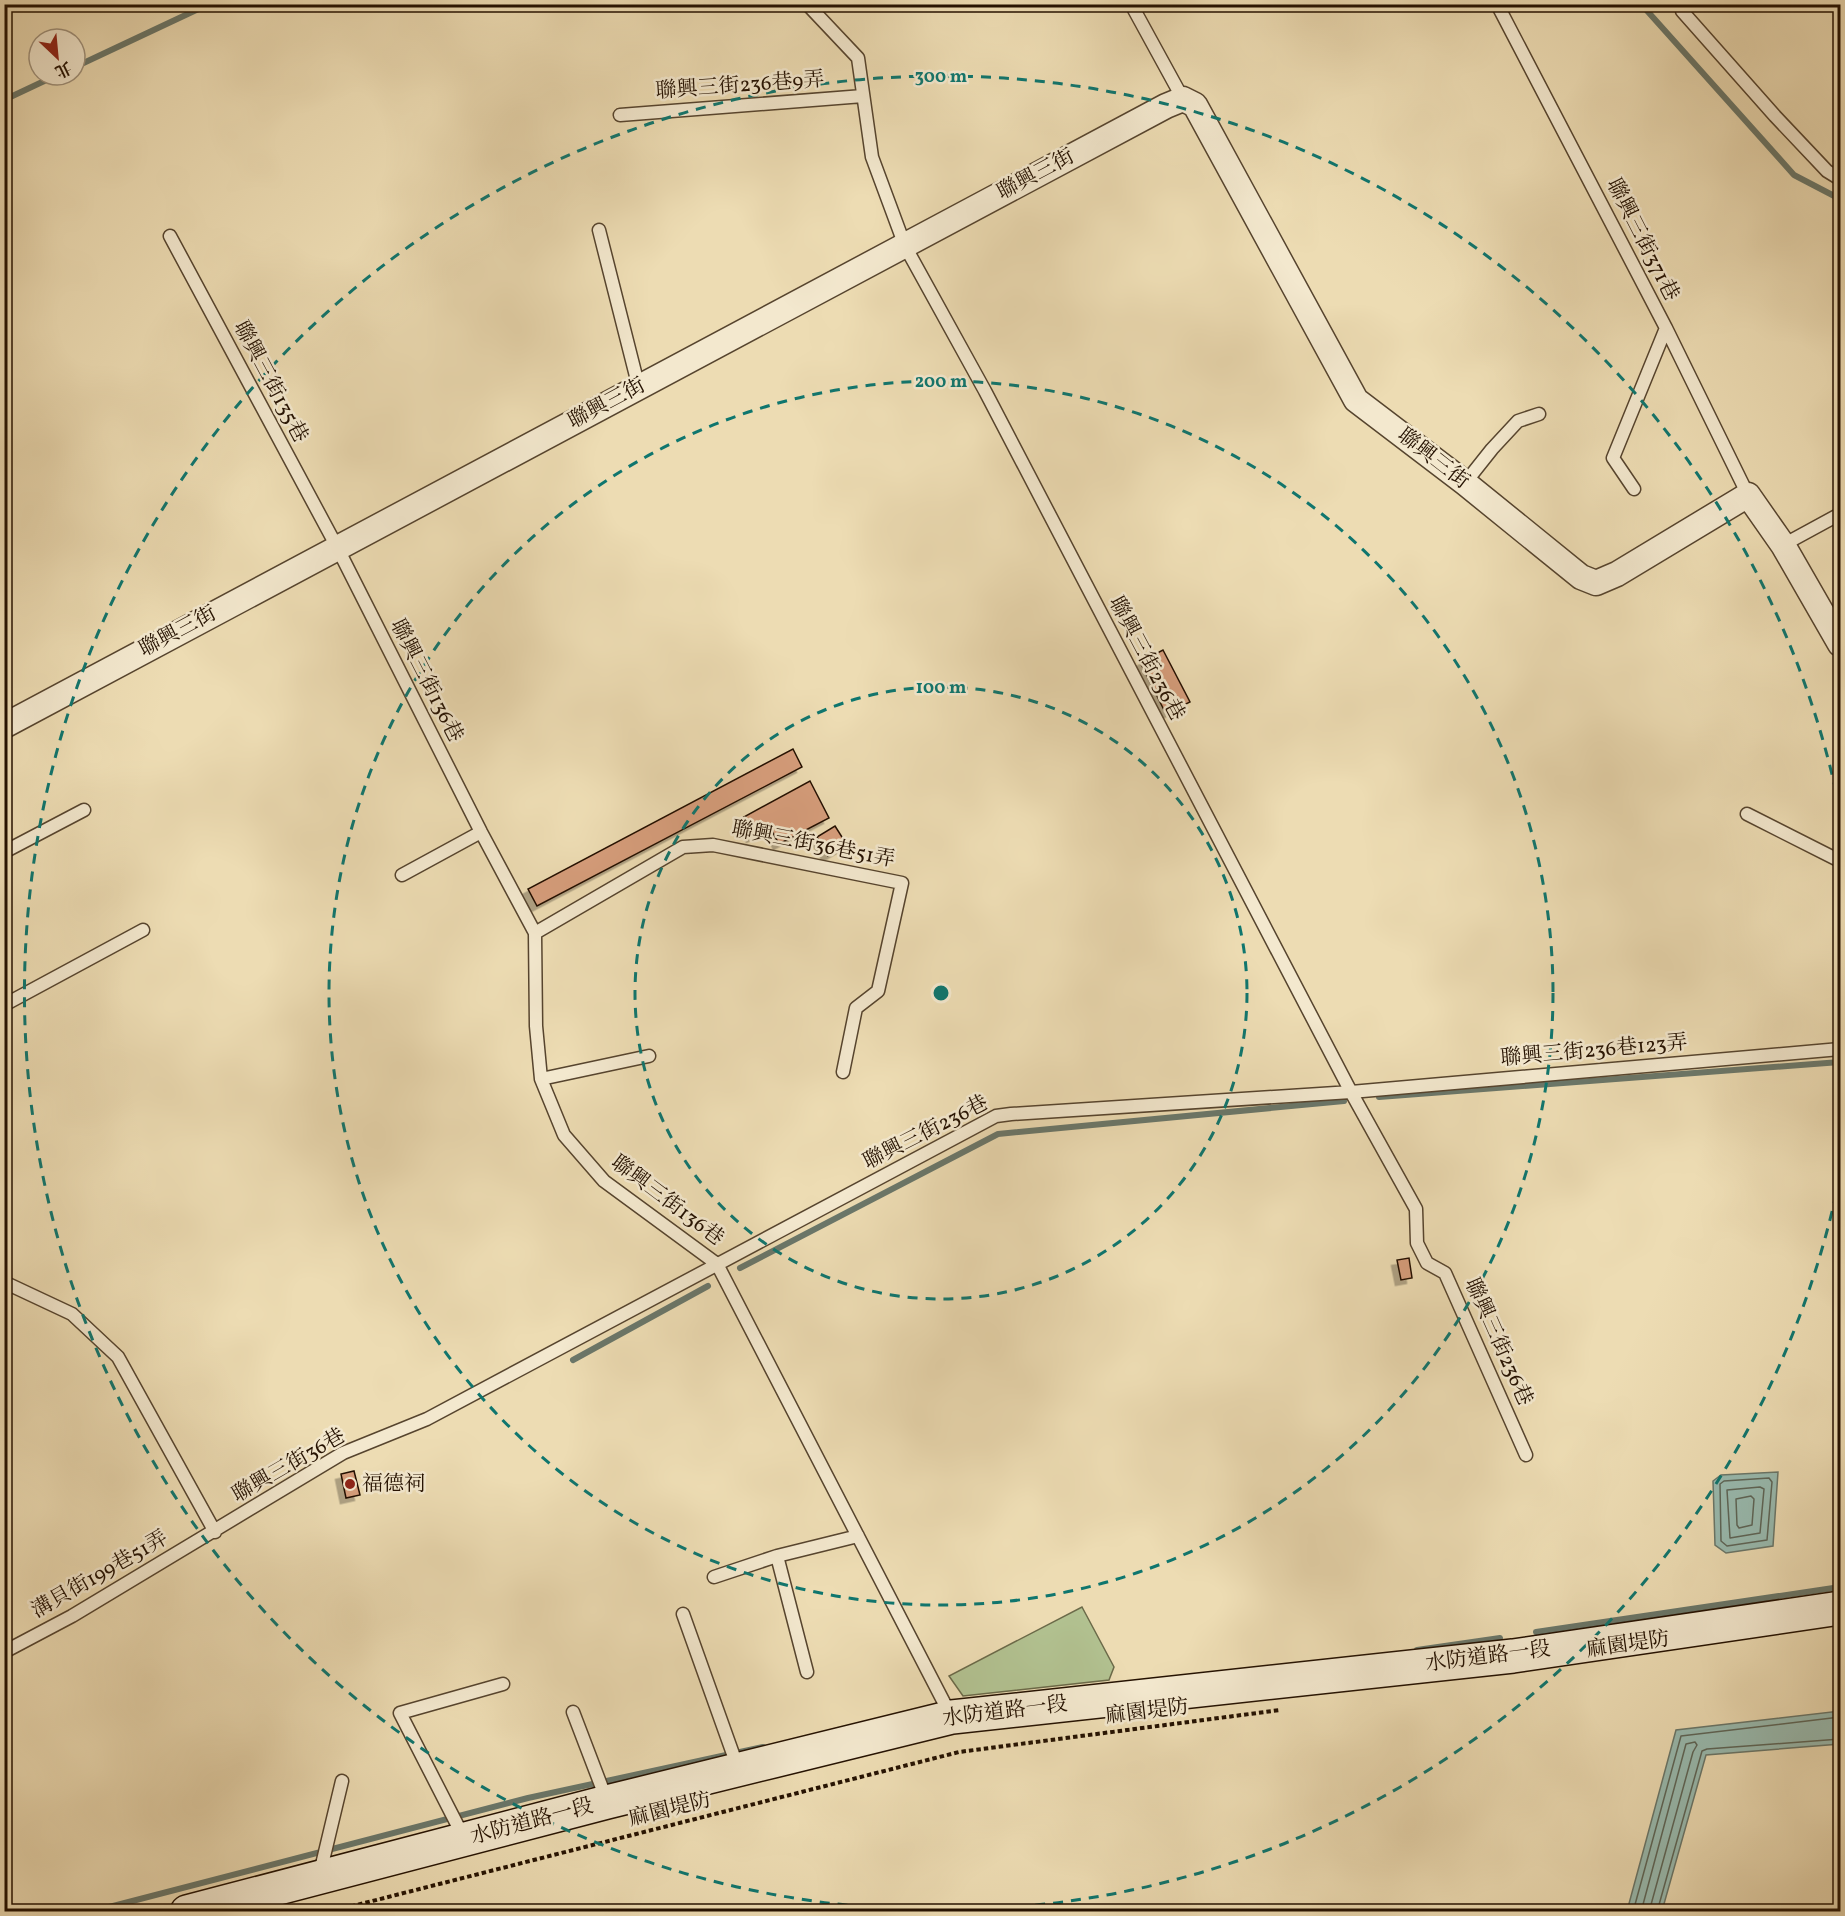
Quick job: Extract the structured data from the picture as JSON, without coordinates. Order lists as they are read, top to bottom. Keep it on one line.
{"streets":{"street":["聯興三街","水防道路一段"],"lane":["聯興三街236巷9弄","聯興三街371巷","聯興三街135巷","聯興三街236巷","聯興三街136巷","聯興三街36巷51弄","聯興三街236巷123弄","聯興三街36巷","溝貝街199巷51弄"],"path":["麻園堤防"]},"crossings":[["聯興三街236巷9弄","聯興三街236巷"],["聯興三街","聯興三街371巷"],["聯興三街","聯興三街135巷"],["聯興三街","聯興三街236巷"],["聯興三街","聯興三街136巷"],["聯興三街135巷","聯興三街136巷"],["聯興三街236巷","聯興三街136巷"],["聯興三街236巷","聯興三街236巷123弄"],["聯興三街236巷","聯興三街36巷"],["聯興三街136巷","聯興三街36巷51弄"],["聯興三街136巷","聯興三街36巷"],["聯興三街136巷","水防道路一段"],["聯興三街36巷","溝貝街199巷51弄"]],"places":["福德祠"],"north":"bottom right","rings":["300 m","200 m","100 m"]}
